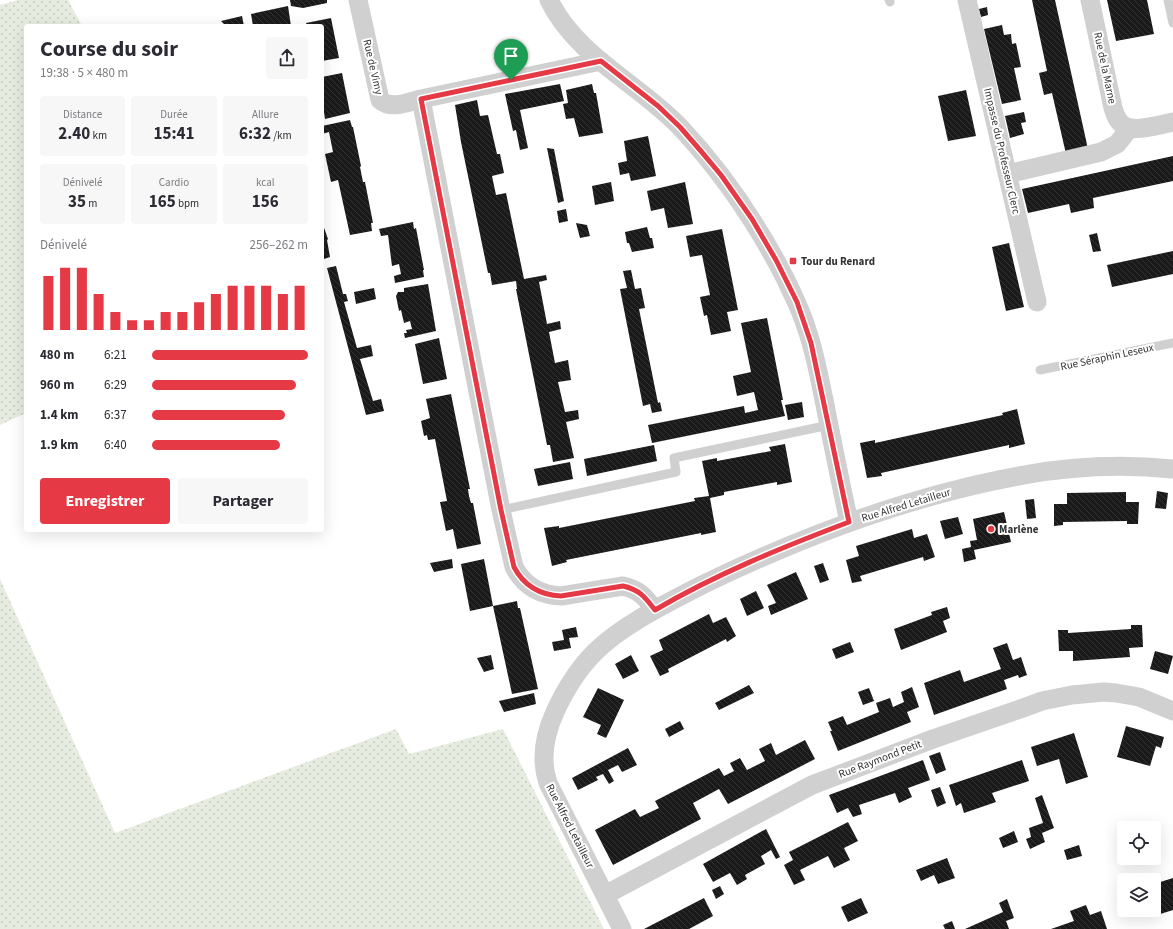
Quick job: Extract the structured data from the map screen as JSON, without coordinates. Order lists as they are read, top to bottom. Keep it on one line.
{"streets":{"street":["Rue de Vimy","Rue de la Marne","Impasse du Professeur Clerc","Rue Alfred Letailleur","Rue Raymond Petit"],"lane":["Rue Séraphin Leseux"]},"crossings":[["Rue Alfred Letailleur","Rue Raymond Petit"]],"places":{"transit":["Tour du Renard"],"other":["Marlène"]},"page":{"heading":["Course du soir","19:38 · 5 × 480 m"],"stats":[["Distance","2.40 km"],["Durée","15:41"],["Allure","6:32 /km"],["Dénivelé","35 m"],["Cardio","165 bpm"],["kcal","156"]],"chart":["Dénivelé","256–262 m"],"list":[{"name":"480 m","note":"6:21"},{"name":"960 m","note":"6:29"},{"name":"1.4 km","note":"6:37"},{"name":"1.9 km","note":"6:40"}],"buttons":["Enregistrer","Partager"]}}
